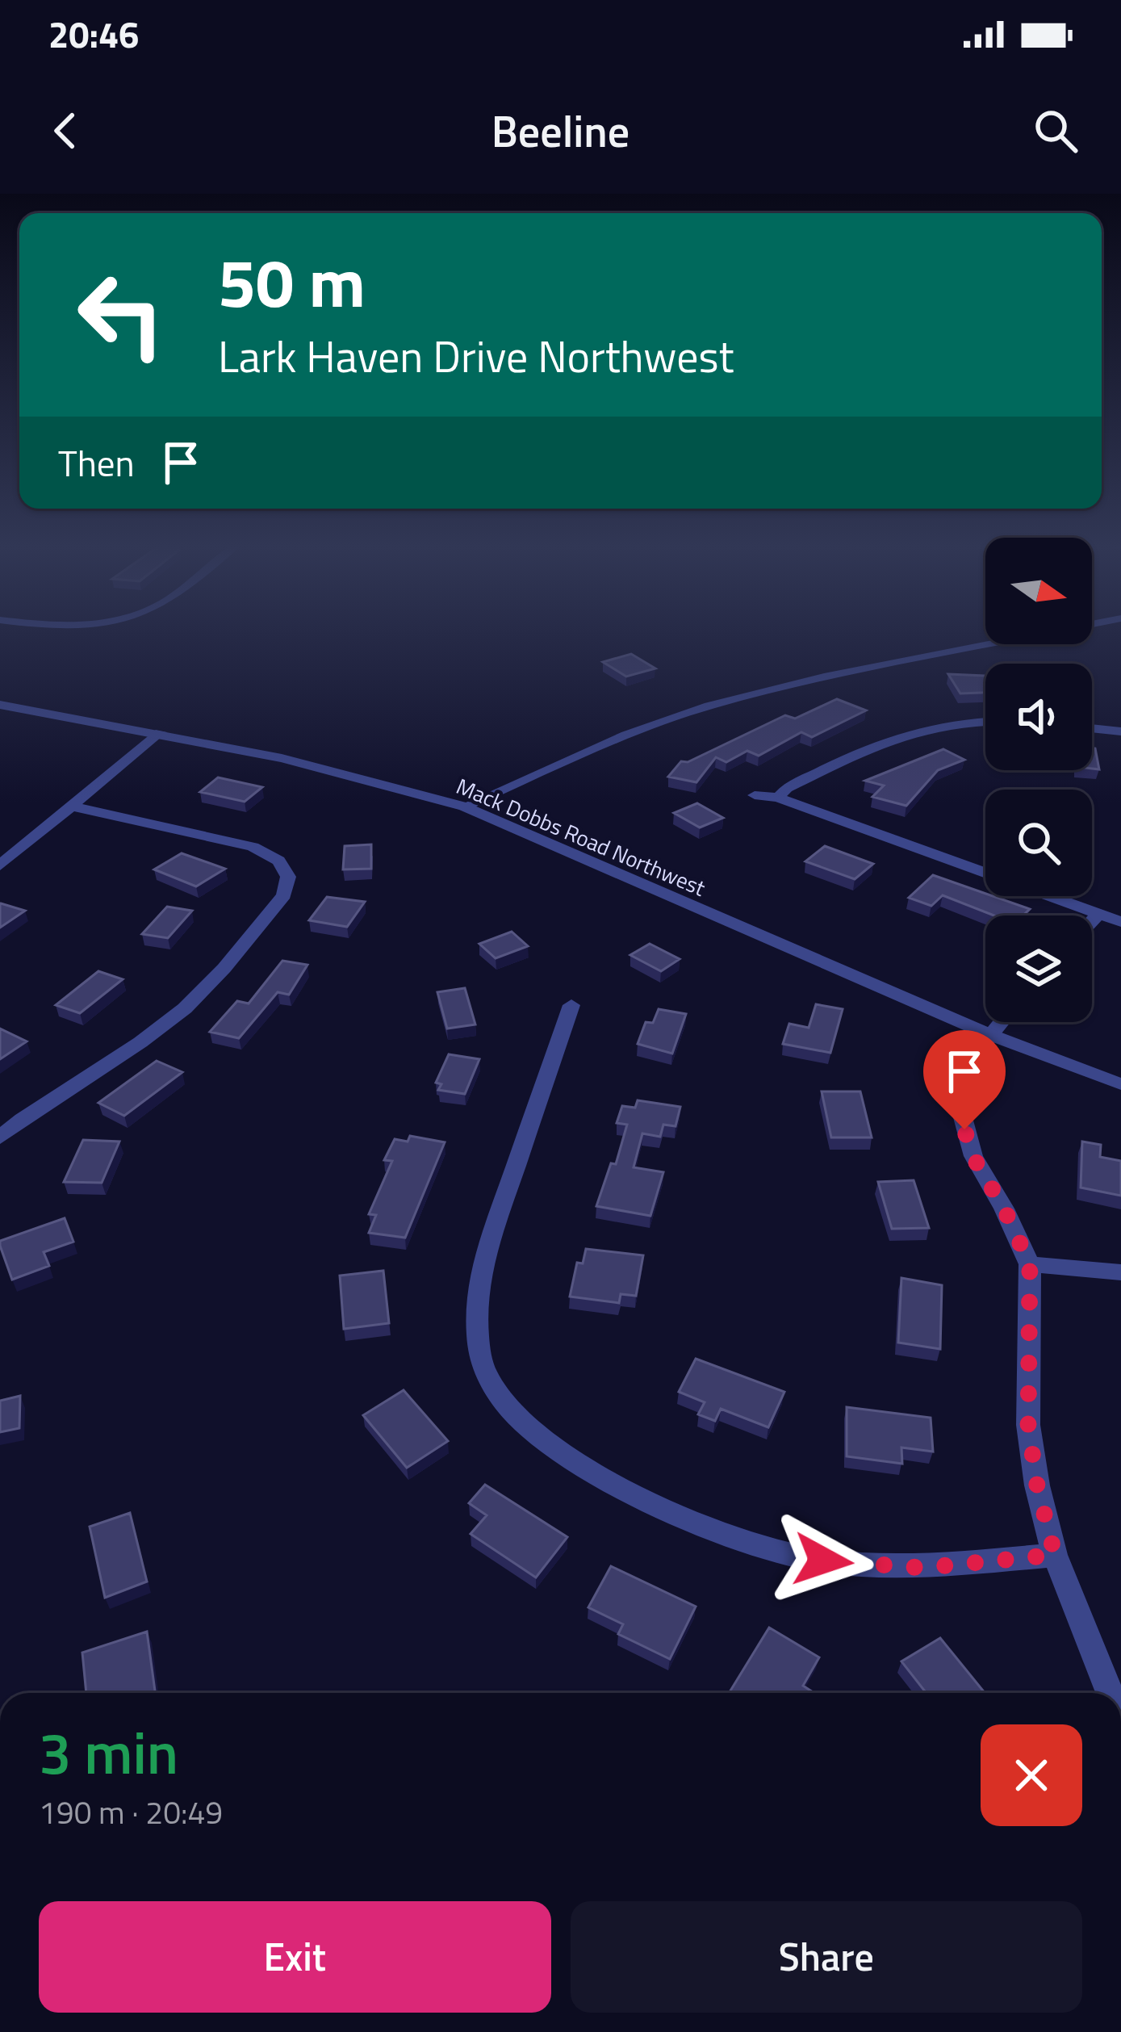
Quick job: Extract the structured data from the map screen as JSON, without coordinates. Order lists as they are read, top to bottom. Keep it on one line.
{"streets":{"street":["Mack Dobbs Road Northwest"]},"north":"right","page":{"status":"20:46","header":"Beeline","turn":["50 m","Lark Haven Drive Northwest"],"then":"Then","heading":["3 min","190 m · 20:49"],"buttons":["Exit","Share"]}}
